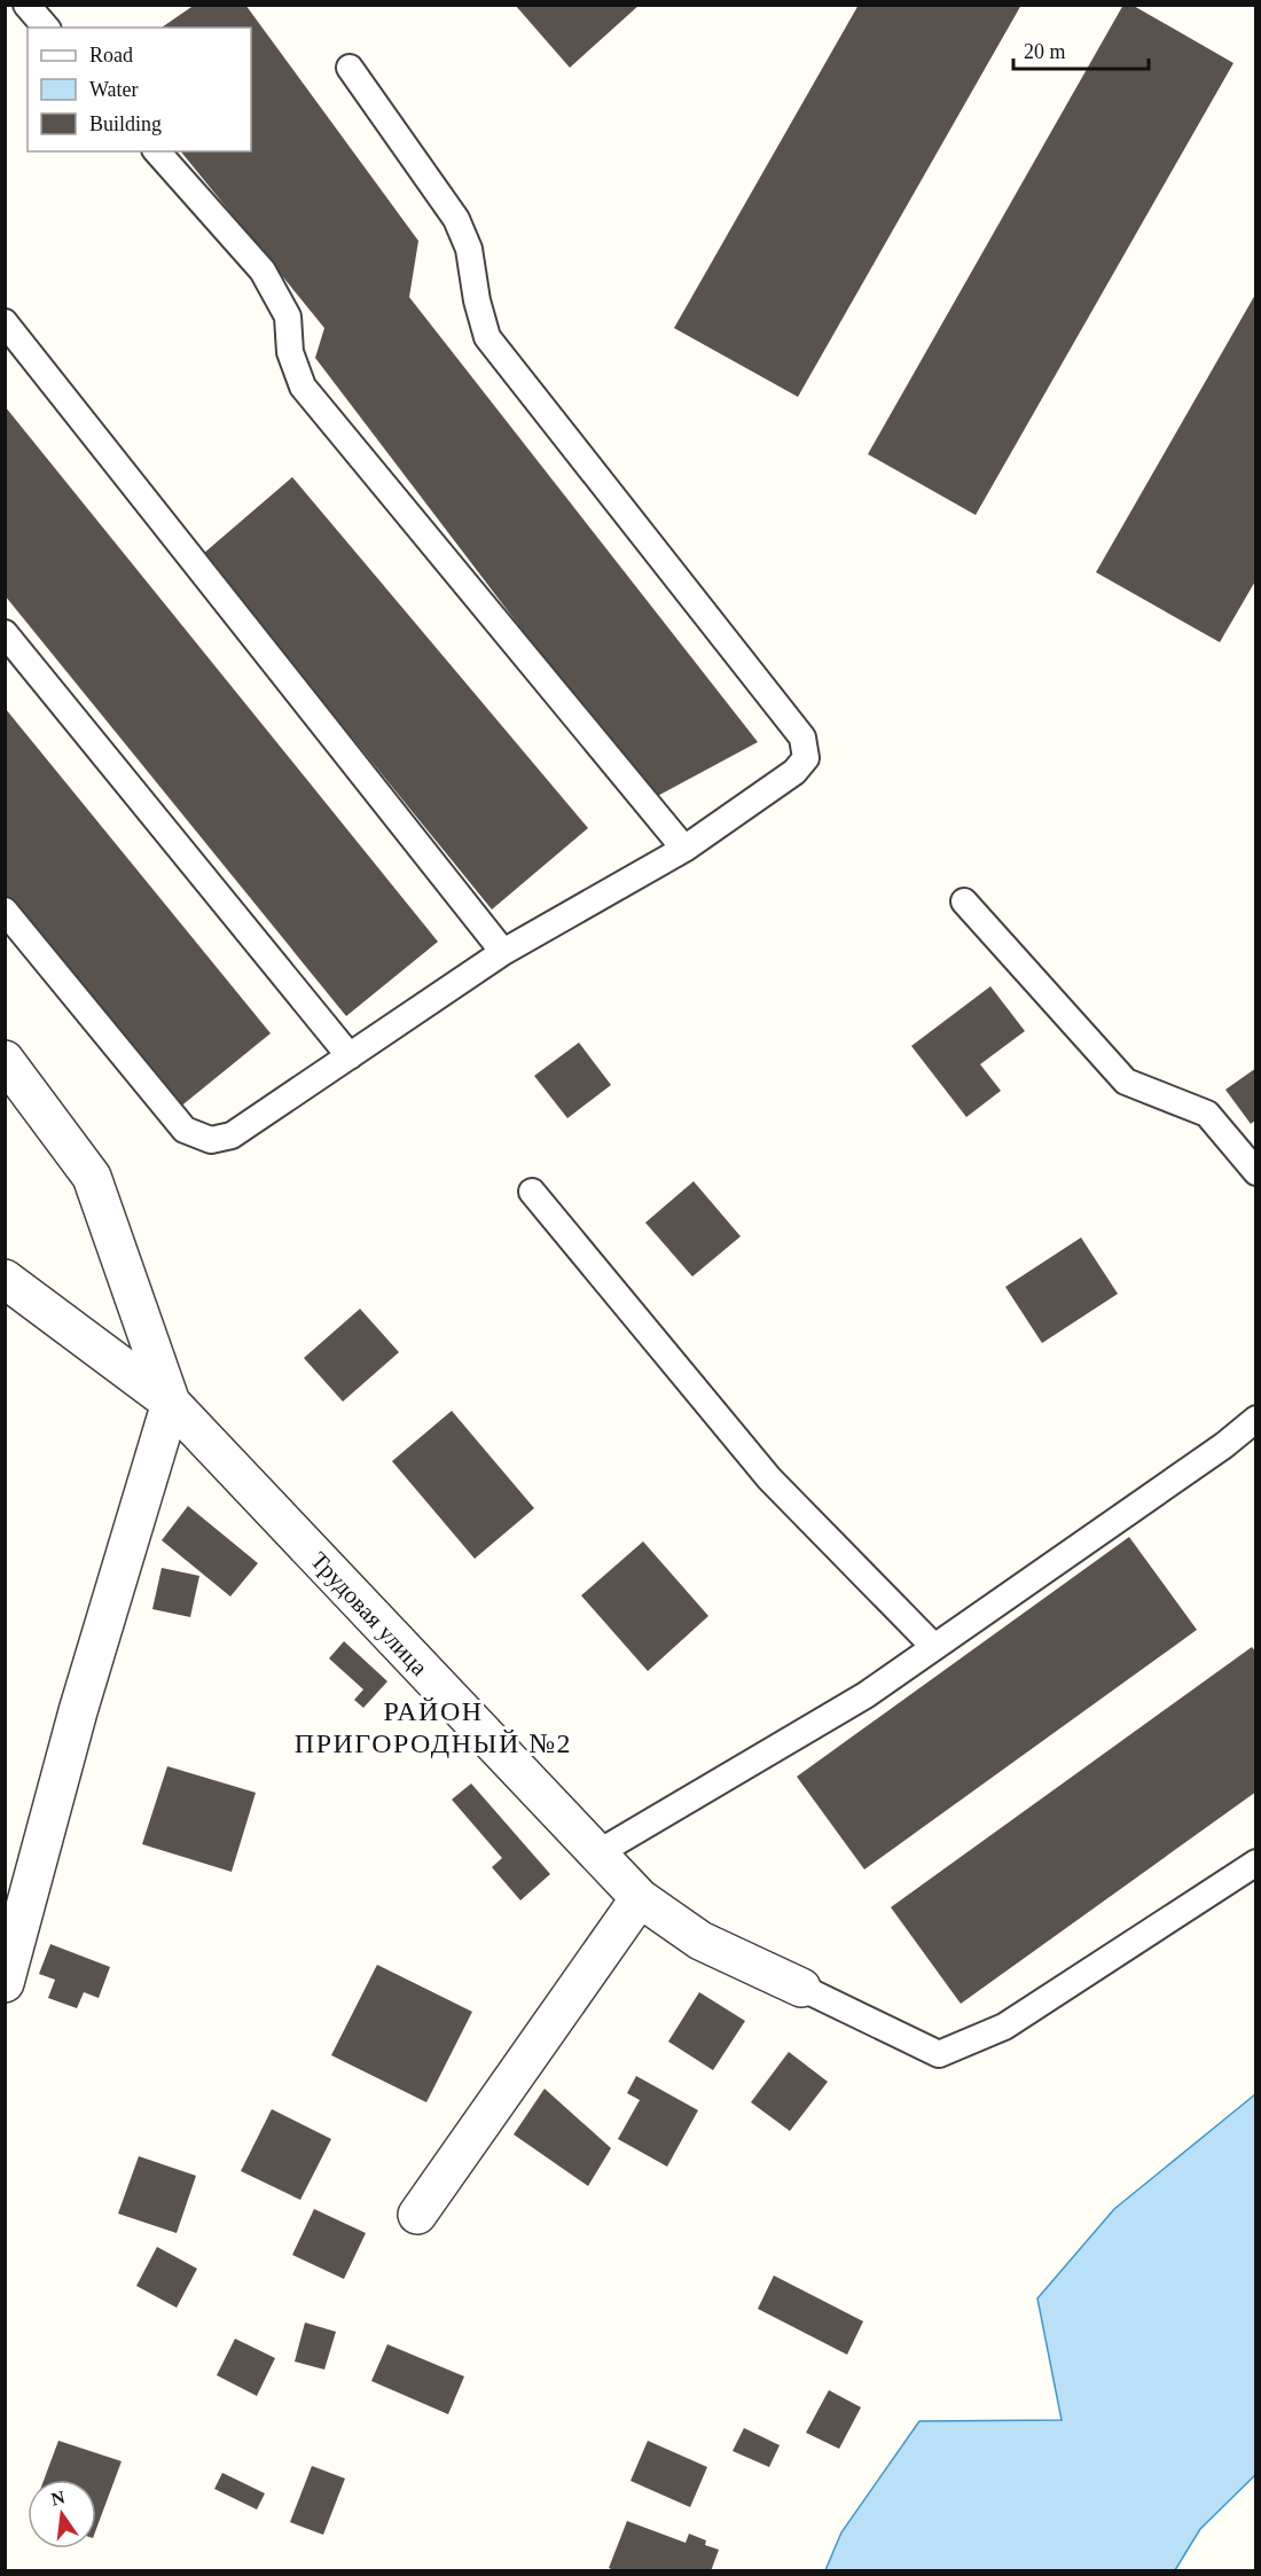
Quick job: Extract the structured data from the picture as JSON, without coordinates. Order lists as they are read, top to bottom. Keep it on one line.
{"streets":{"street":["Трудовая улица"]},"districts":["РАЙОН ПРИГОРОДНЫЙ №2"],"legend":["Road","Water","Building"],"scale_bar":"20 m","north":"top"}
